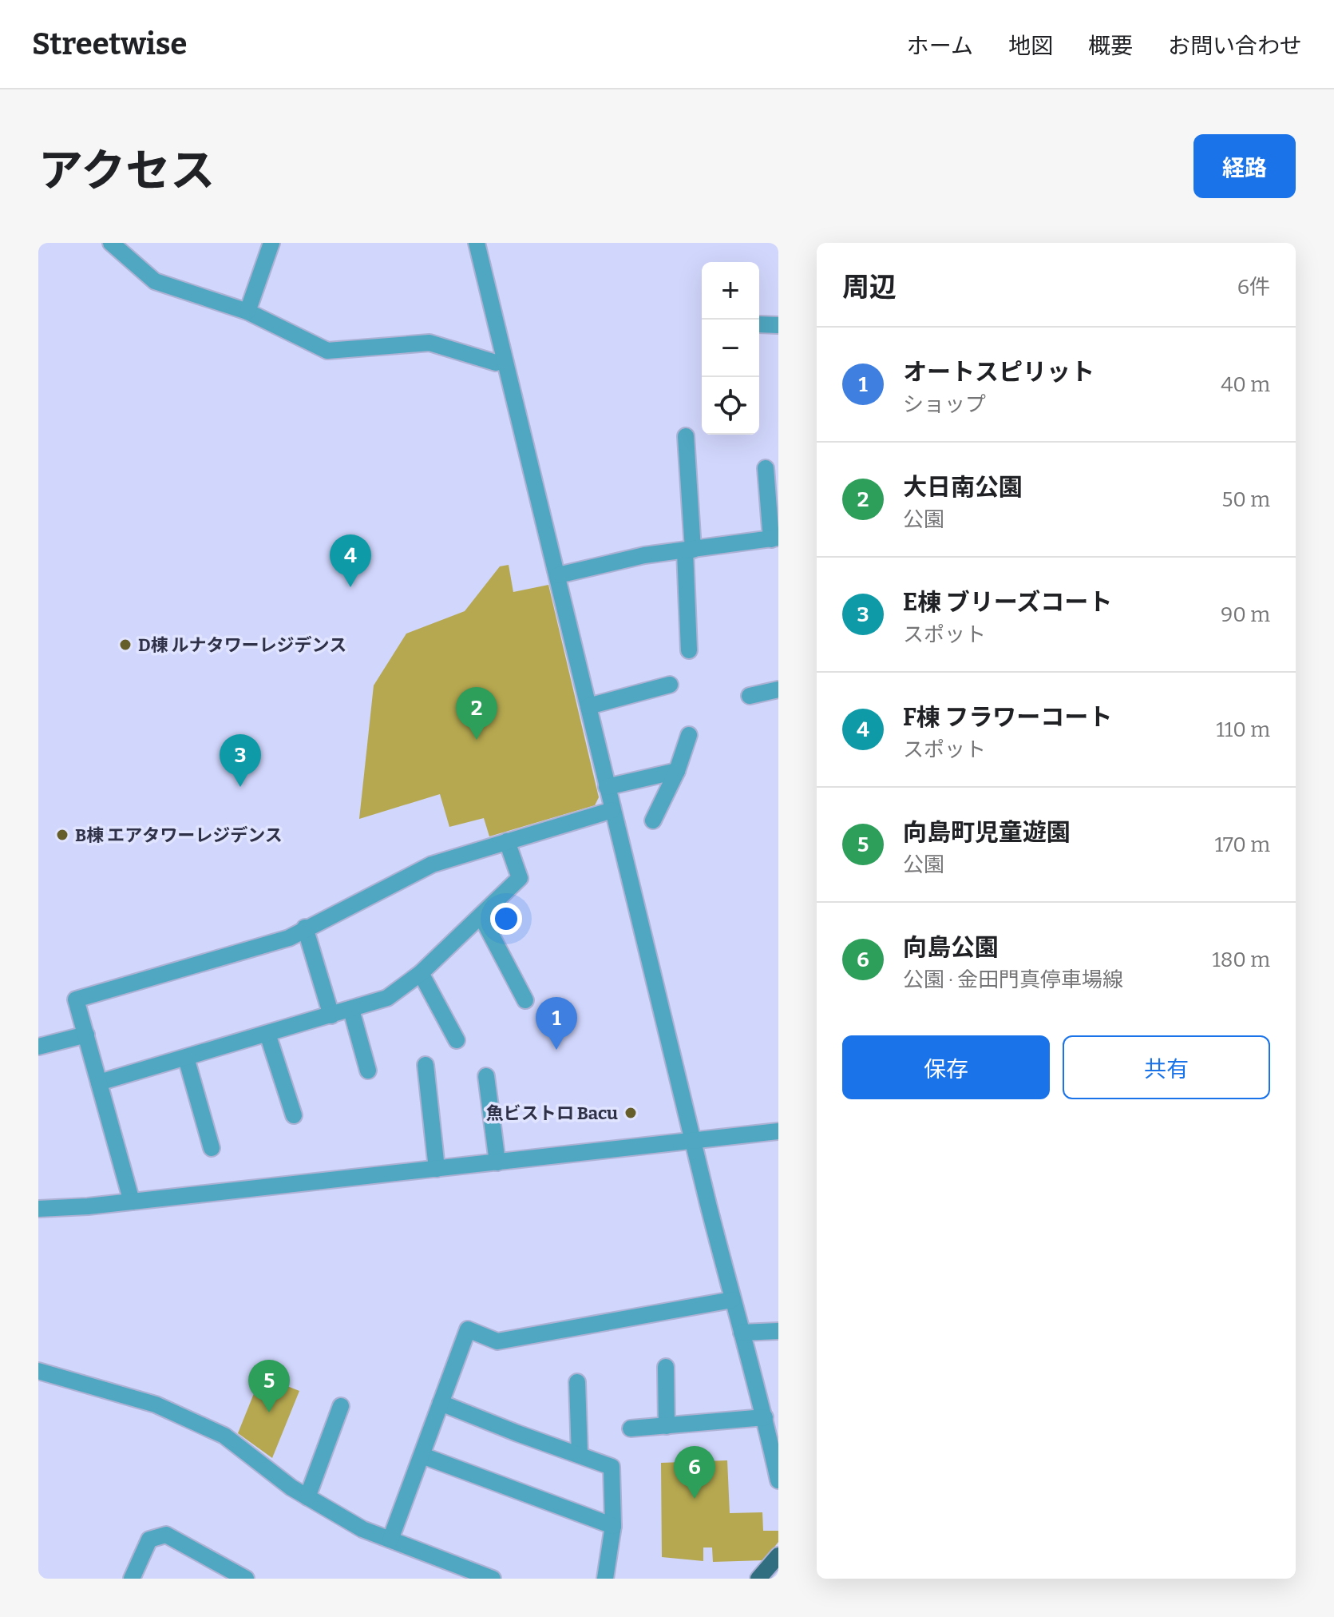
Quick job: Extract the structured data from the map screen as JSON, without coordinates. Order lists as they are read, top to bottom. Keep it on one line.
{"places":["D棟 ルナタワーレジデンス","B棟 エアタワーレジデンス","魚ビストロ Bacu"],"page":{"header":"Streetwise","nav":["ホーム","地図","概要","お問い合わせ"],"title":"アクセス","buttons":["経路",["保存","共有"]],"heading":["周辺","6件"],"map_buttons":["+","−"],"list":[{"mark":"1","name":"オートスピリット","note":"ショップ","value":"40 m"},{"mark":"2","name":"大日南公園","note":"公園","value":"50 m"},{"mark":"3","name":"E棟 ブリーズコート","note":"スポット","value":"90 m"},{"mark":"4","name":"F棟 フラワーコート","note":"スポット","value":"110 m"},{"mark":"5","name":"向島町児童遊園","note":"公園","value":"170 m"},{"mark":"6","name":"向島公園","note":"公園 · 金田門真停車場線","value":"180 m"}],"pins":["4","2","3","1","5","6"]}}
